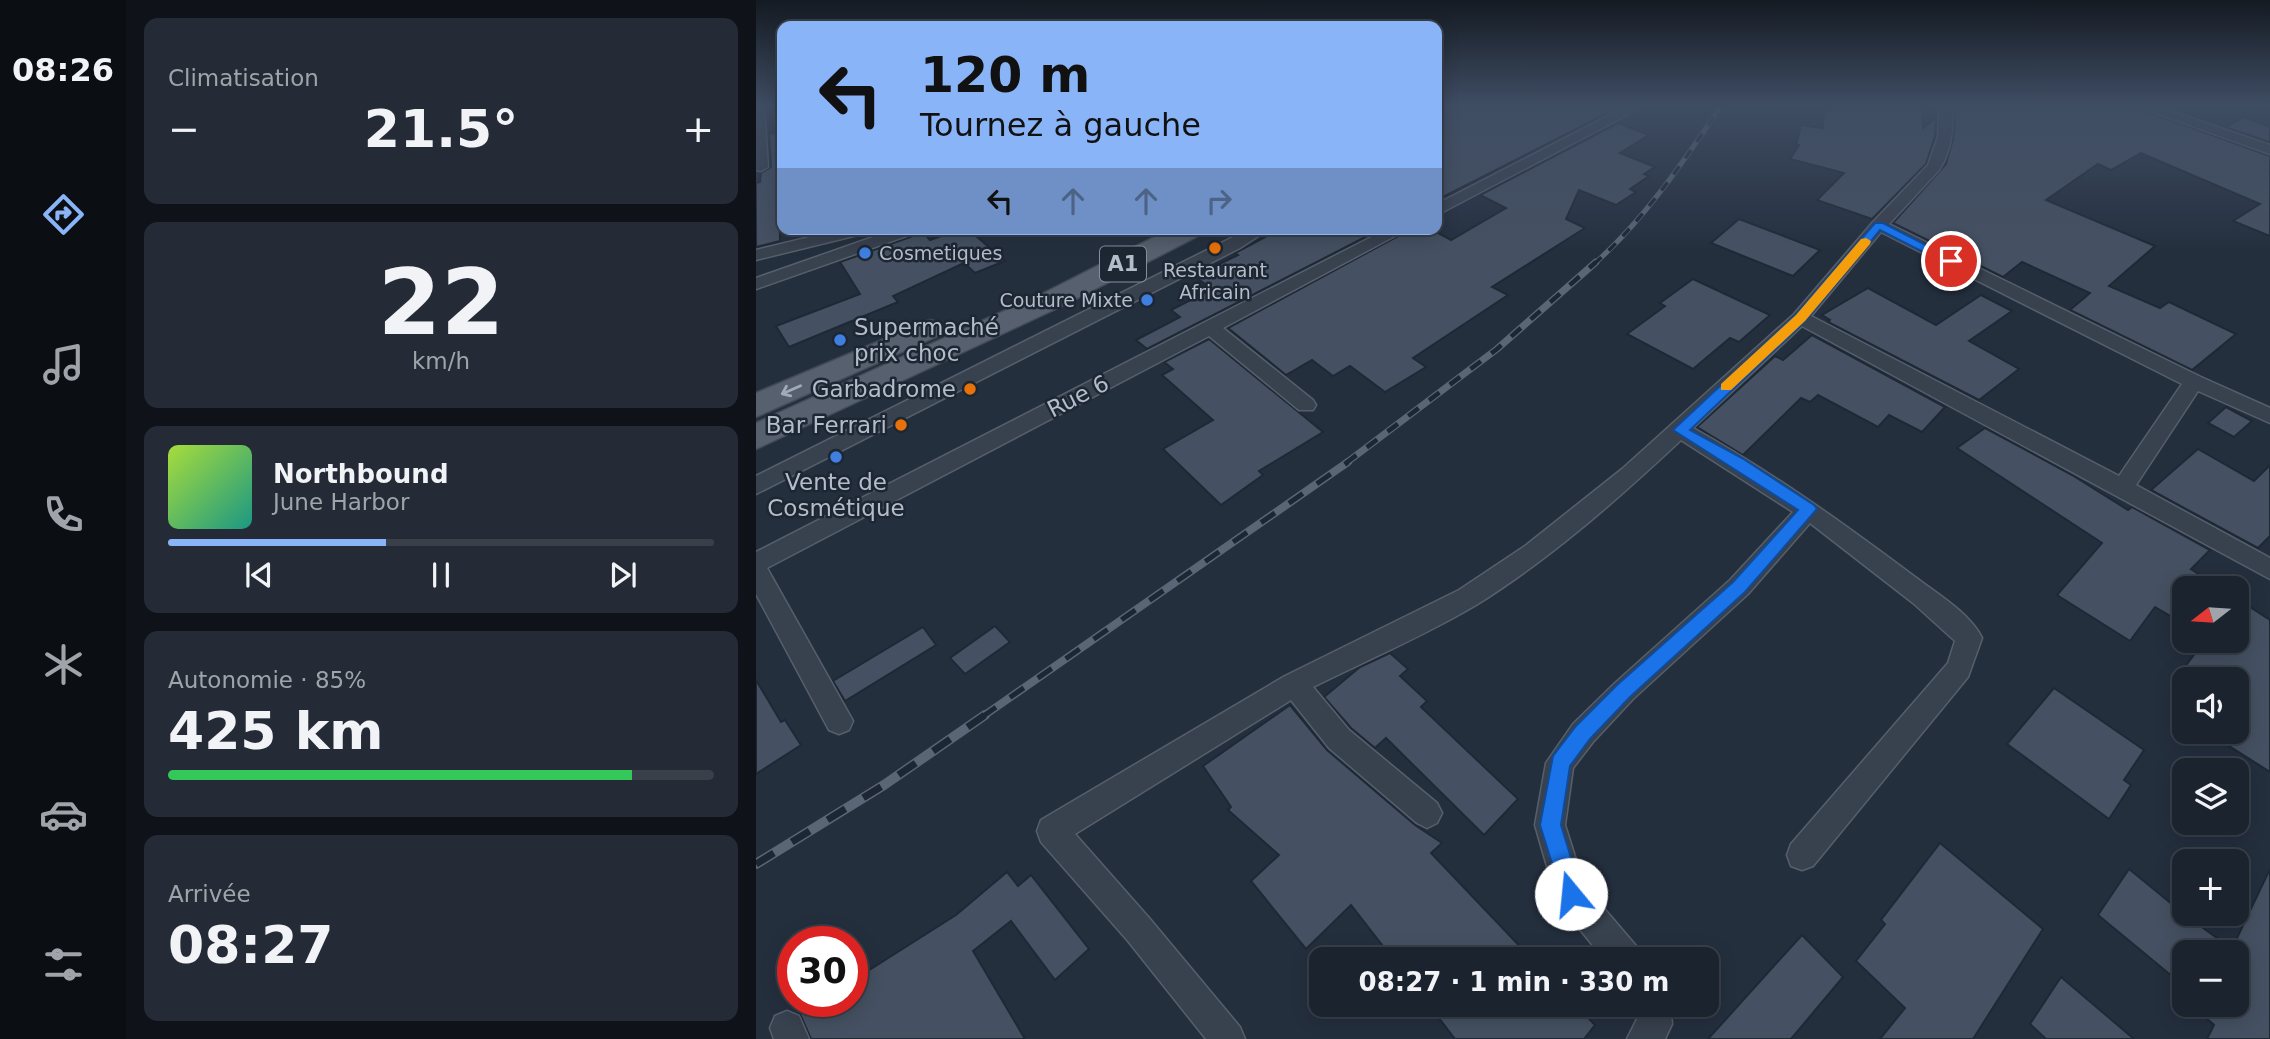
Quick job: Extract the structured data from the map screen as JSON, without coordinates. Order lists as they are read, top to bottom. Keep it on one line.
{"streets":{"main road":["A1"],"street":["Rue 6"]},"places":["Restaurant Africain","Cosmetiques","Couture Mixte","Supermaché prix choc","Garbadrome","Bar Ferrari","Vente de Cosmétique"],"north":"left","page":{"tabs":"08:26","tile":["Climatisation",["22","km/h"],["Autonomie · 85%","425 km"],["Arrivée","08:27"]],"turn":["120 m","Tournez à gauche"],"heat":["−","21.5°","+"],"song":["Northbound","June Harbor"],"map_buttons":["+","−"],"limit":"30","trip":"08:27 · 1 min · 330 m"}}
